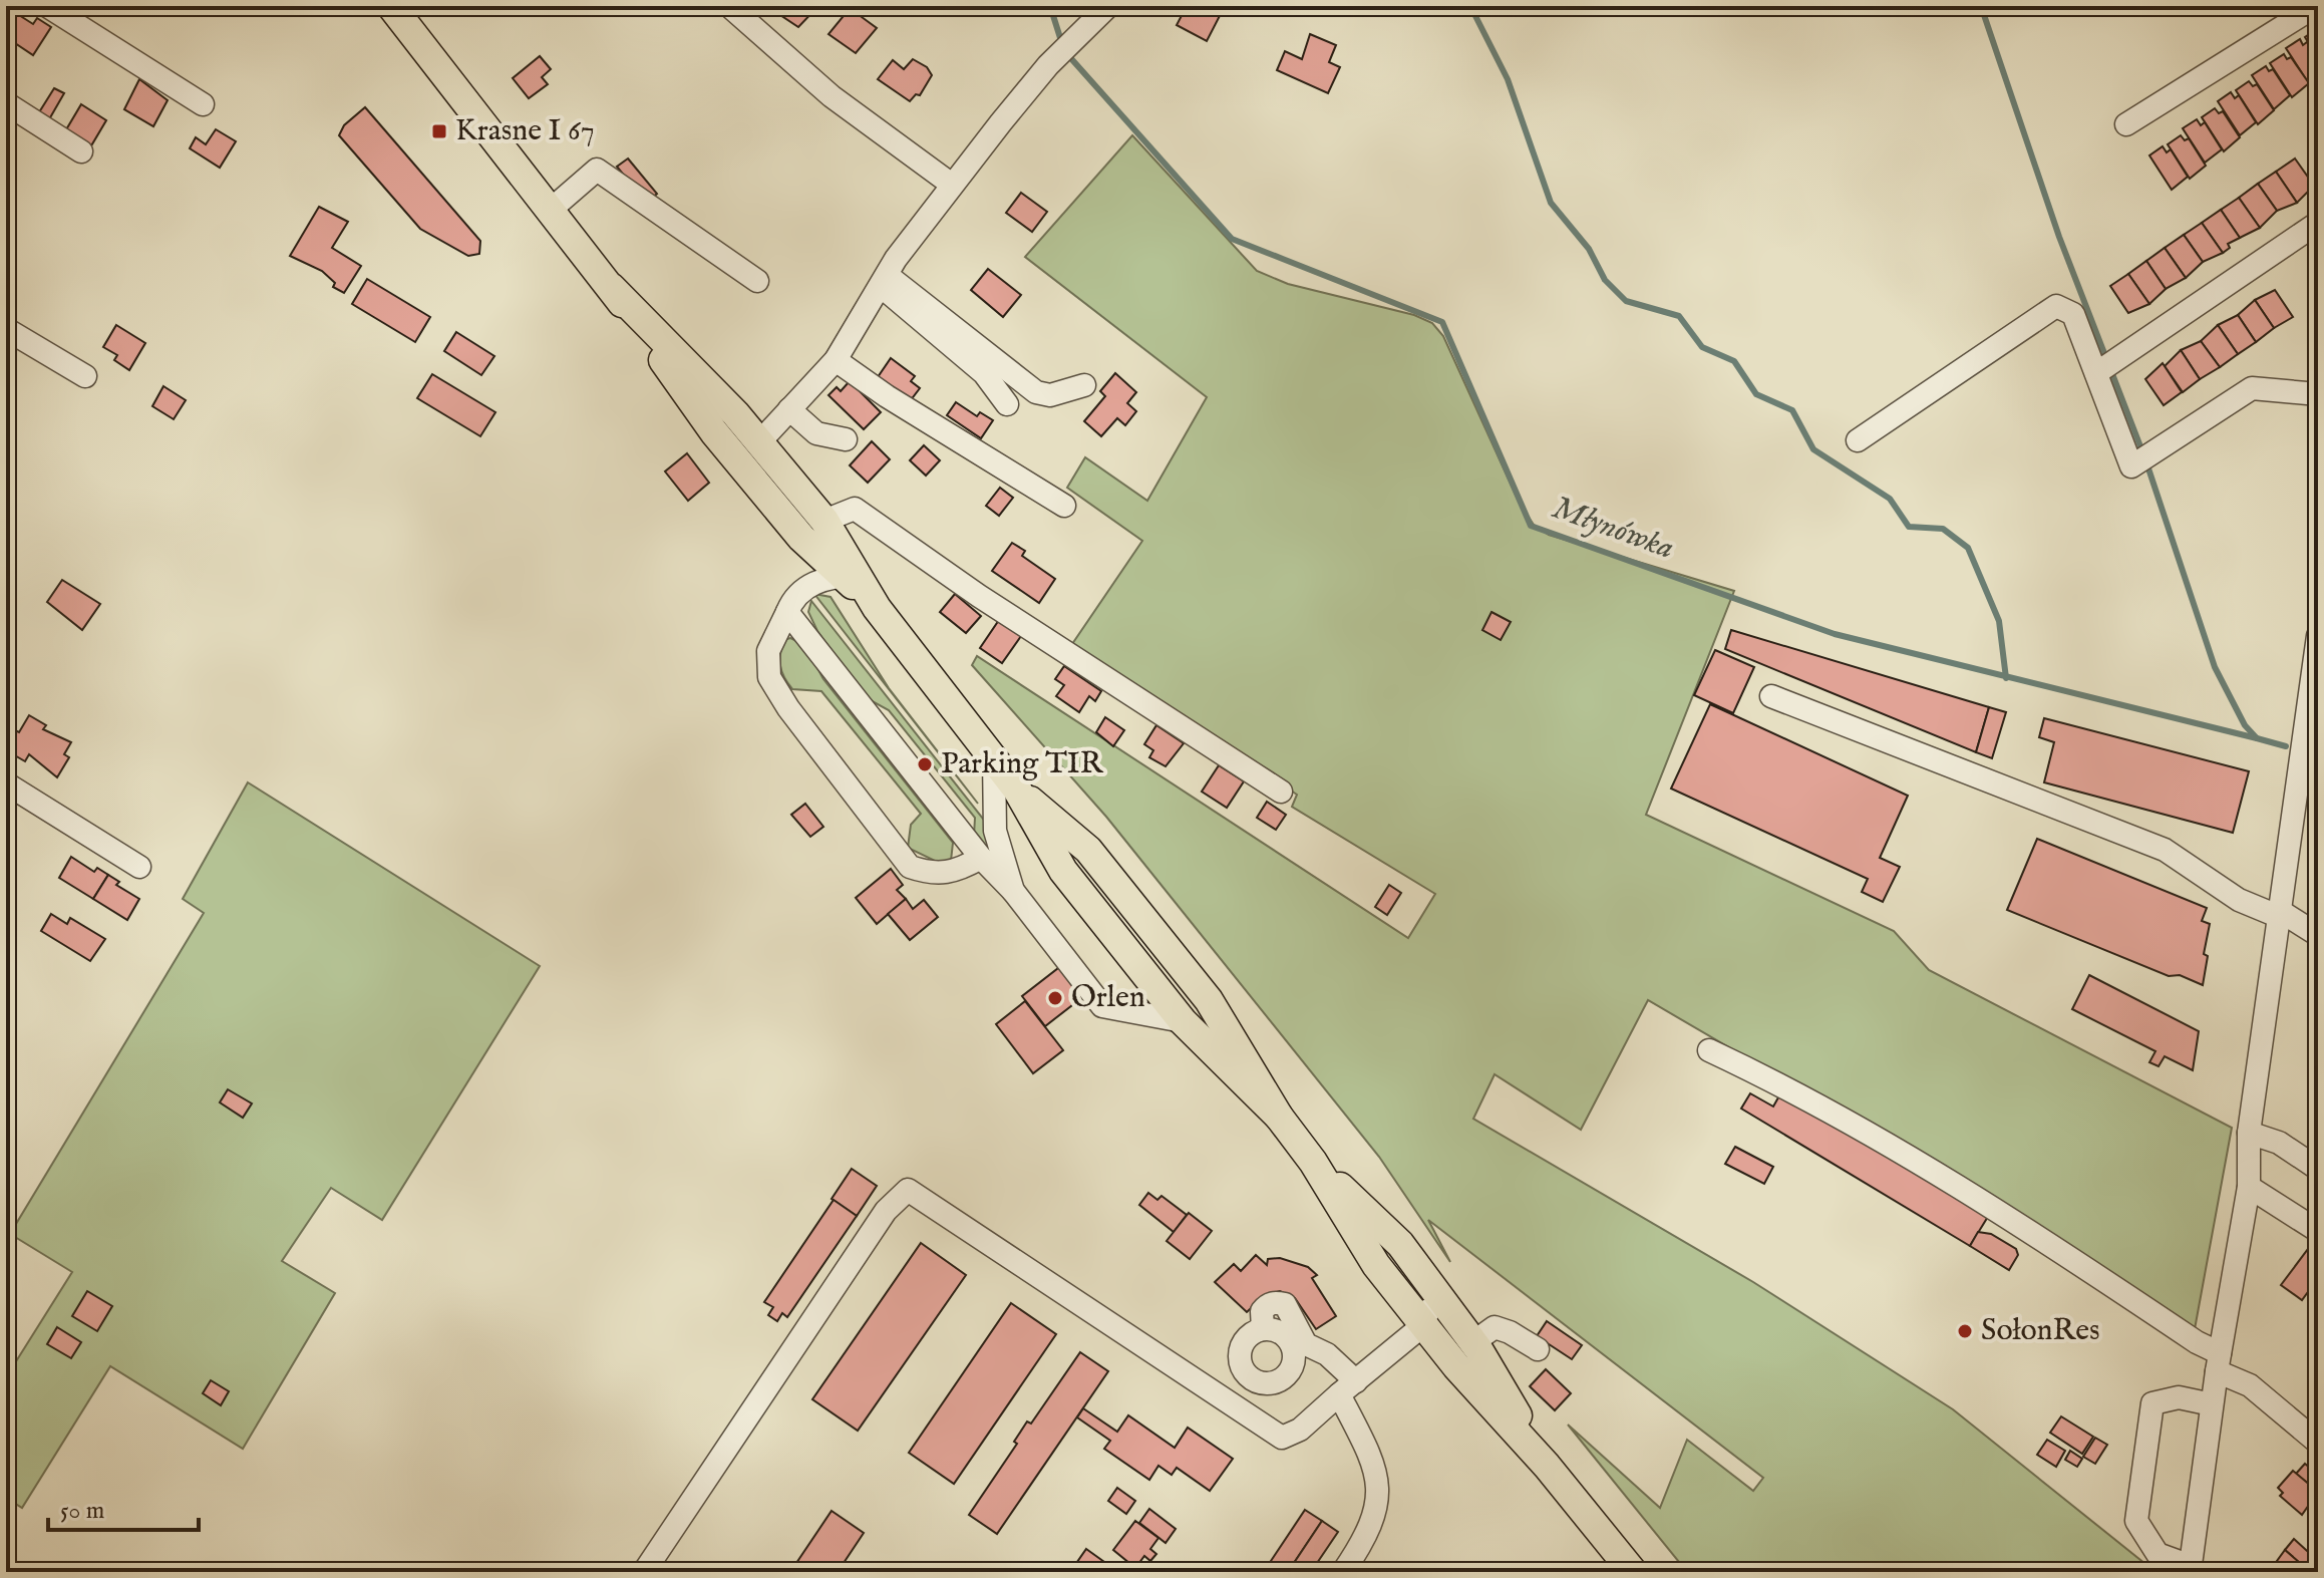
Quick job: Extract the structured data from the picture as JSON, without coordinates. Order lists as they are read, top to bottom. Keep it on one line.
{"water":["Młynówka"],"places":{"transit":["Krasne I 67"],"other":["Parking TIR","Orlen","SołonRes"]},"scale_bar":"50 m"}
